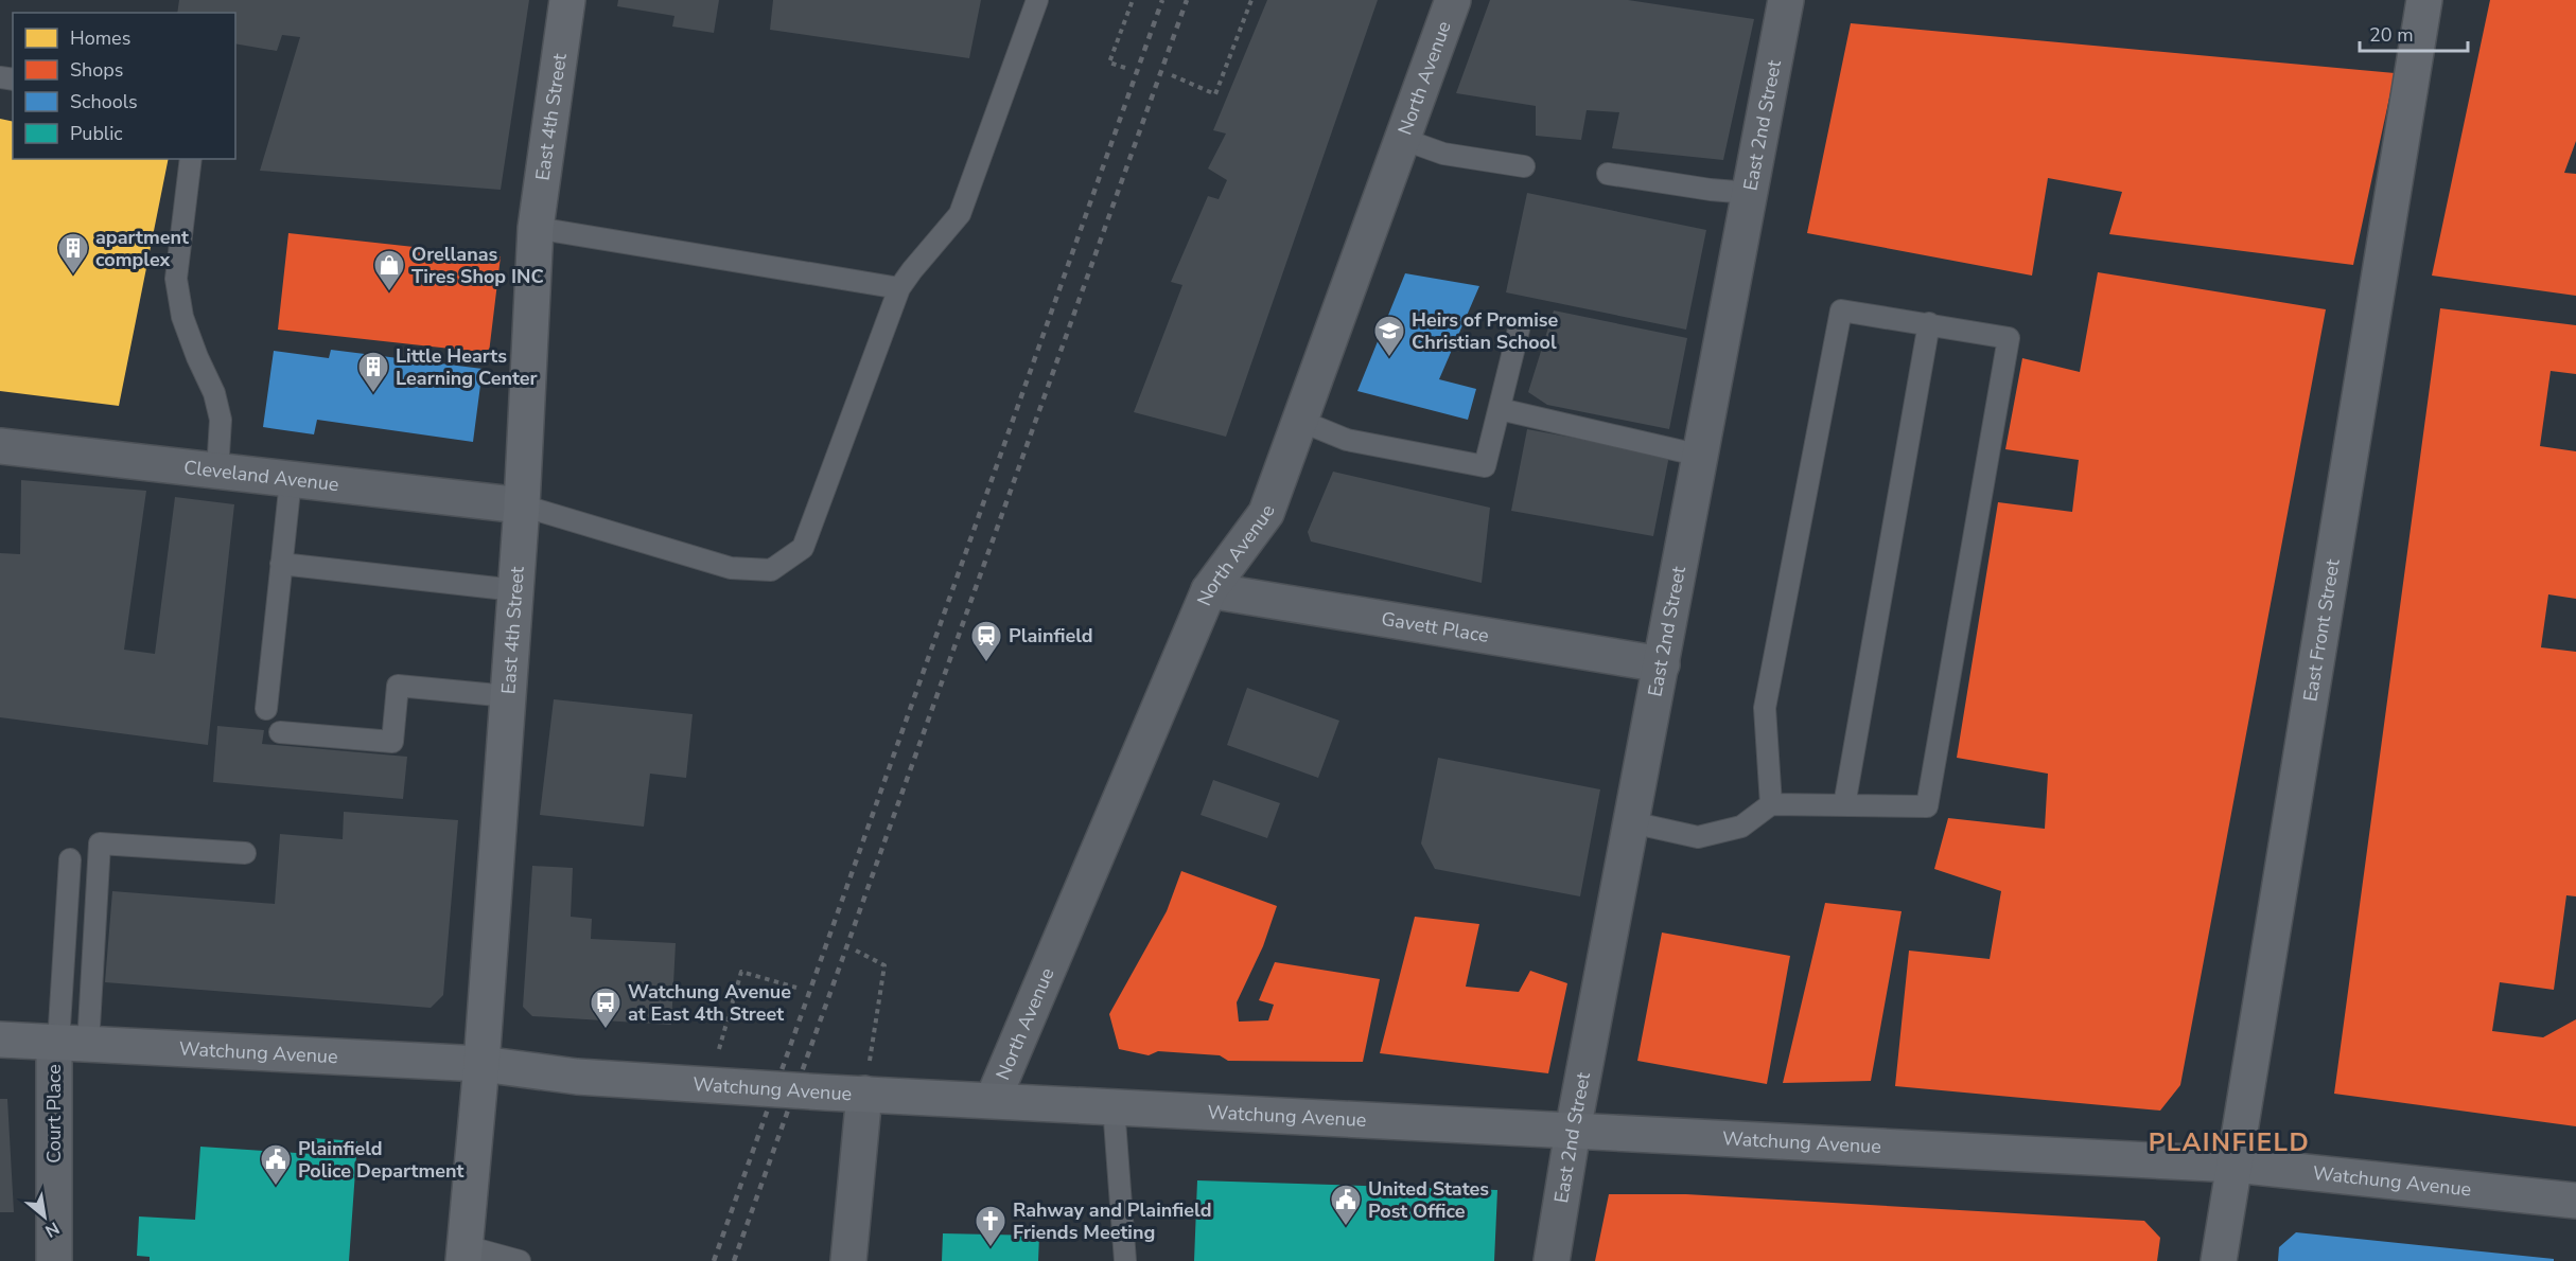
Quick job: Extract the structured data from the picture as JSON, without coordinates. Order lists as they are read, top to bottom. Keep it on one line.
{"streets":{"street":["North Avenue","East 4th Street","East 2nd Street","Cleveland Avenue","Gavett Place","East Front Street","Watchung Avenue","Court Place"]},"crossings":[["North Avenue","Gavett Place"],["North Avenue","Watchung Avenue"],["East 4th Street","Cleveland Avenue"],["East 4th Street","Watchung Avenue"],["East 2nd Street","Gavett Place"],["East 2nd Street","Watchung Avenue"],["East Front Street","Watchung Avenue"],["Watchung Avenue","Court Place"]],"districts":["PLAINFIELD"],"places":{"building":["apartment complex","Little Hearts Learning Center"],"shop":["Orellanas Tires Shop INC"],"school or university":["Heirs of Promise Christian School"],"station":["Plainfield"],"bus stop":["Watchung Avenue at East 4th Street"],"public building":["Plainfield Police Department","United States Post Office"],"church":["Rahway and Plainfield Friends Meeting"]},"legend":["Homes","Shops","Schools","Public"],"scale_bar":"20 m","north":"bottom right"}
